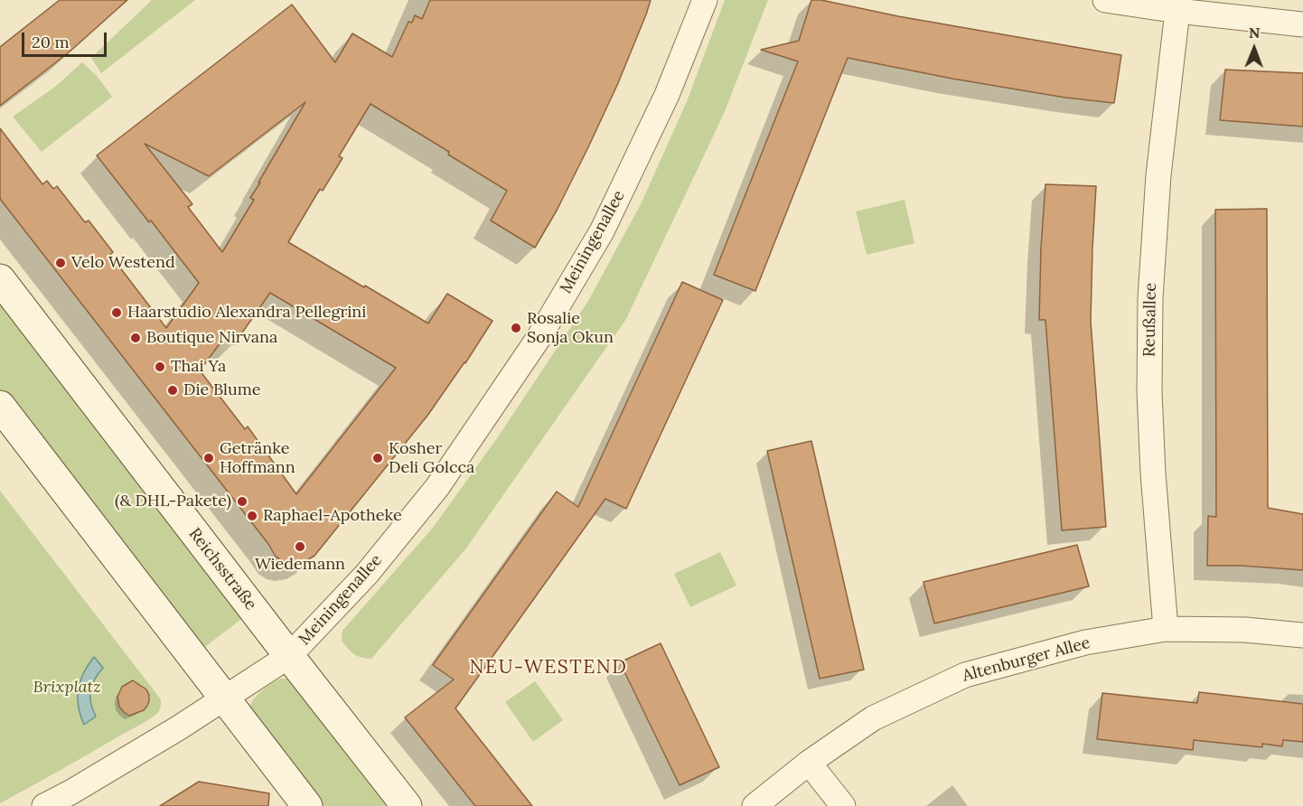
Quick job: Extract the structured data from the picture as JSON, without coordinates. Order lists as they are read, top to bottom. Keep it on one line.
{"streets":{"main road":["Reichsstraße"],"street":["Meiningenallee","Reußallee","Altenburger Allee"]},"crossings":[["Meiningenallee","Reichsstraße"],["Reußallee","Altenburger Allee"]],"districts":["NEU-WESTEND"],"parks":["Brixplatz"],"places":["Velo Westend","Haarstudio Alexandra Pellegrini","Rosalie Sonja Okun","Boutique Nirvana","Thai Ya","Die Blume","Getränke Hoffmann","Kosher Deli Golcca","(& DHL-Pakete)","Raphael-Apotheke","Wiedemann"],"scale_bar":"20 m","north":"top"}
